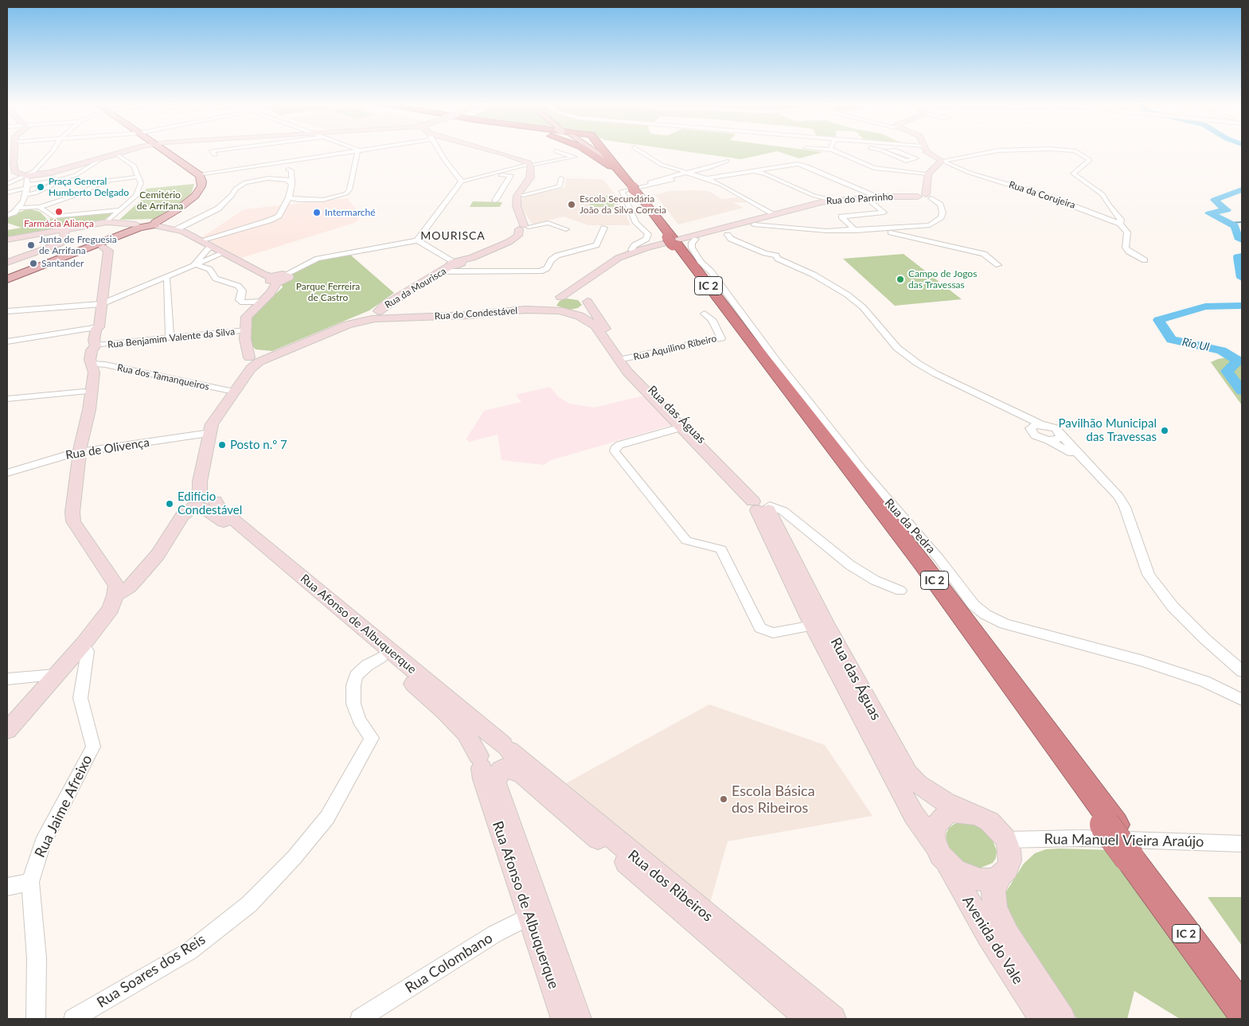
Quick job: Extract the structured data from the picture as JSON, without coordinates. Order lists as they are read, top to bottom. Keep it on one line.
{"streets":{"highway":["IC 2"],"street":["Rua da Corujeira","Rua do Parrinho","Rua da Mourisca","Rua do Condestável","Rua Benjamim Valente da Silva","Rua Aquilino Ribeiro","Rua dos Tamanqueiros","Rua das Águas","Rua de Olivença","Rua da Pedra","Rua Afonso de Albuquerque","Rua Jaime Afreixo","Rua Manuel Vieira Araújo","Rua dos Ribeiros","Avenida do Vale","Rua Colombano","Rua Soares dos Reis"]},"crossings":[["Rua do Parrinho","IC 2"],["Rua do Parrinho","Rua do Condestável"],["Rua do Parrinho","Rua da Pedra"],["Rua da Mourisca","Rua do Condestável"],["Rua do Condestável","Rua dos Tamanqueiros"],["Rua do Condestável","Rua das Águas"],["Rua do Condestável","Rua de Olivença"],["Rua do Condestável","Rua Afonso de Albuquerque"],["Rua Aquilino Ribeiro","Rua das Águas"],["Rua das Águas","Rua Manuel Vieira Araújo"],["Rua das Águas","Avenida do Vale"],["Rua Afonso de Albuquerque","Rua dos Ribeiros"],["Rua Afonso de Albuquerque","Rua Colombano"],["Rua Afonso de Albuquerque","Rua Soares dos Reis"],["Rua Manuel Vieira Araújo","Avenida do Vale"]],"districts":["MOURISCA"],"water":["Rio Ul"],"parks":["Cemitério de Arrifana","Parque Ferreira de Castro"],"places":["Praça General Humberto Delgado","Escola Secundária João da Silva Correia","Farmácia Aliança","Intermarché","Junta de Freguesia de Arrifana","Santander","Campo de Jogos das Travessas","Pavilhão Municipal das Travessas","Posto n.º 7","Edifício Condestável","Escola Básica dos Ribeiros"]}
